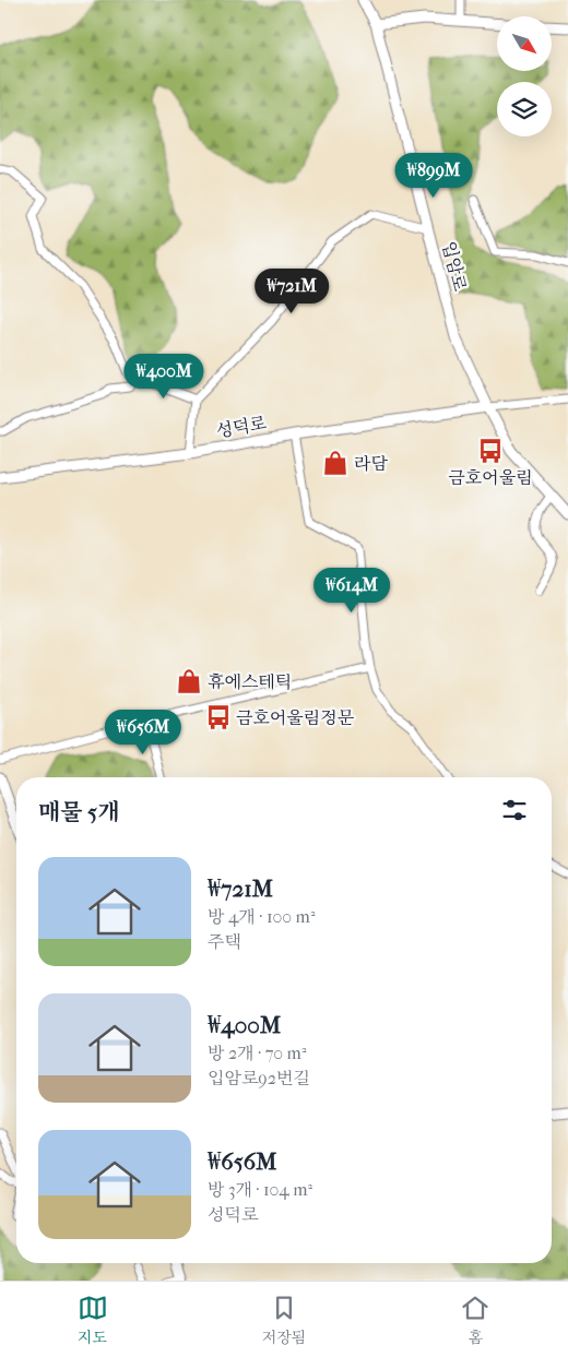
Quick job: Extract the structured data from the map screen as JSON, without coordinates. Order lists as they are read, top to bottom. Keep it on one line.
{"streets":{"street":["입암로","성덕로"]},"crossings":[["입암로","성덕로"]],"places":{"bus stop":["금호어울림","금호어울림정문"],"shop":["라담","휴에스테틱"]},"north":"bottom right","page":{"price":["₩899M","₩721M","₩400M","₩614M","₩656M"],"heading":"매물 5개","list":[{"name":"₩721M","note":"방 4개 · 100 m² · 주택"},{"name":"₩400M","note":"방 2개 · 70 m² · 입암로92번길"},{"name":"₩656M","note":"방 3개 · 104 m² · 성덕로"}],"tabs":["지도","저장됨","홈"]}}
